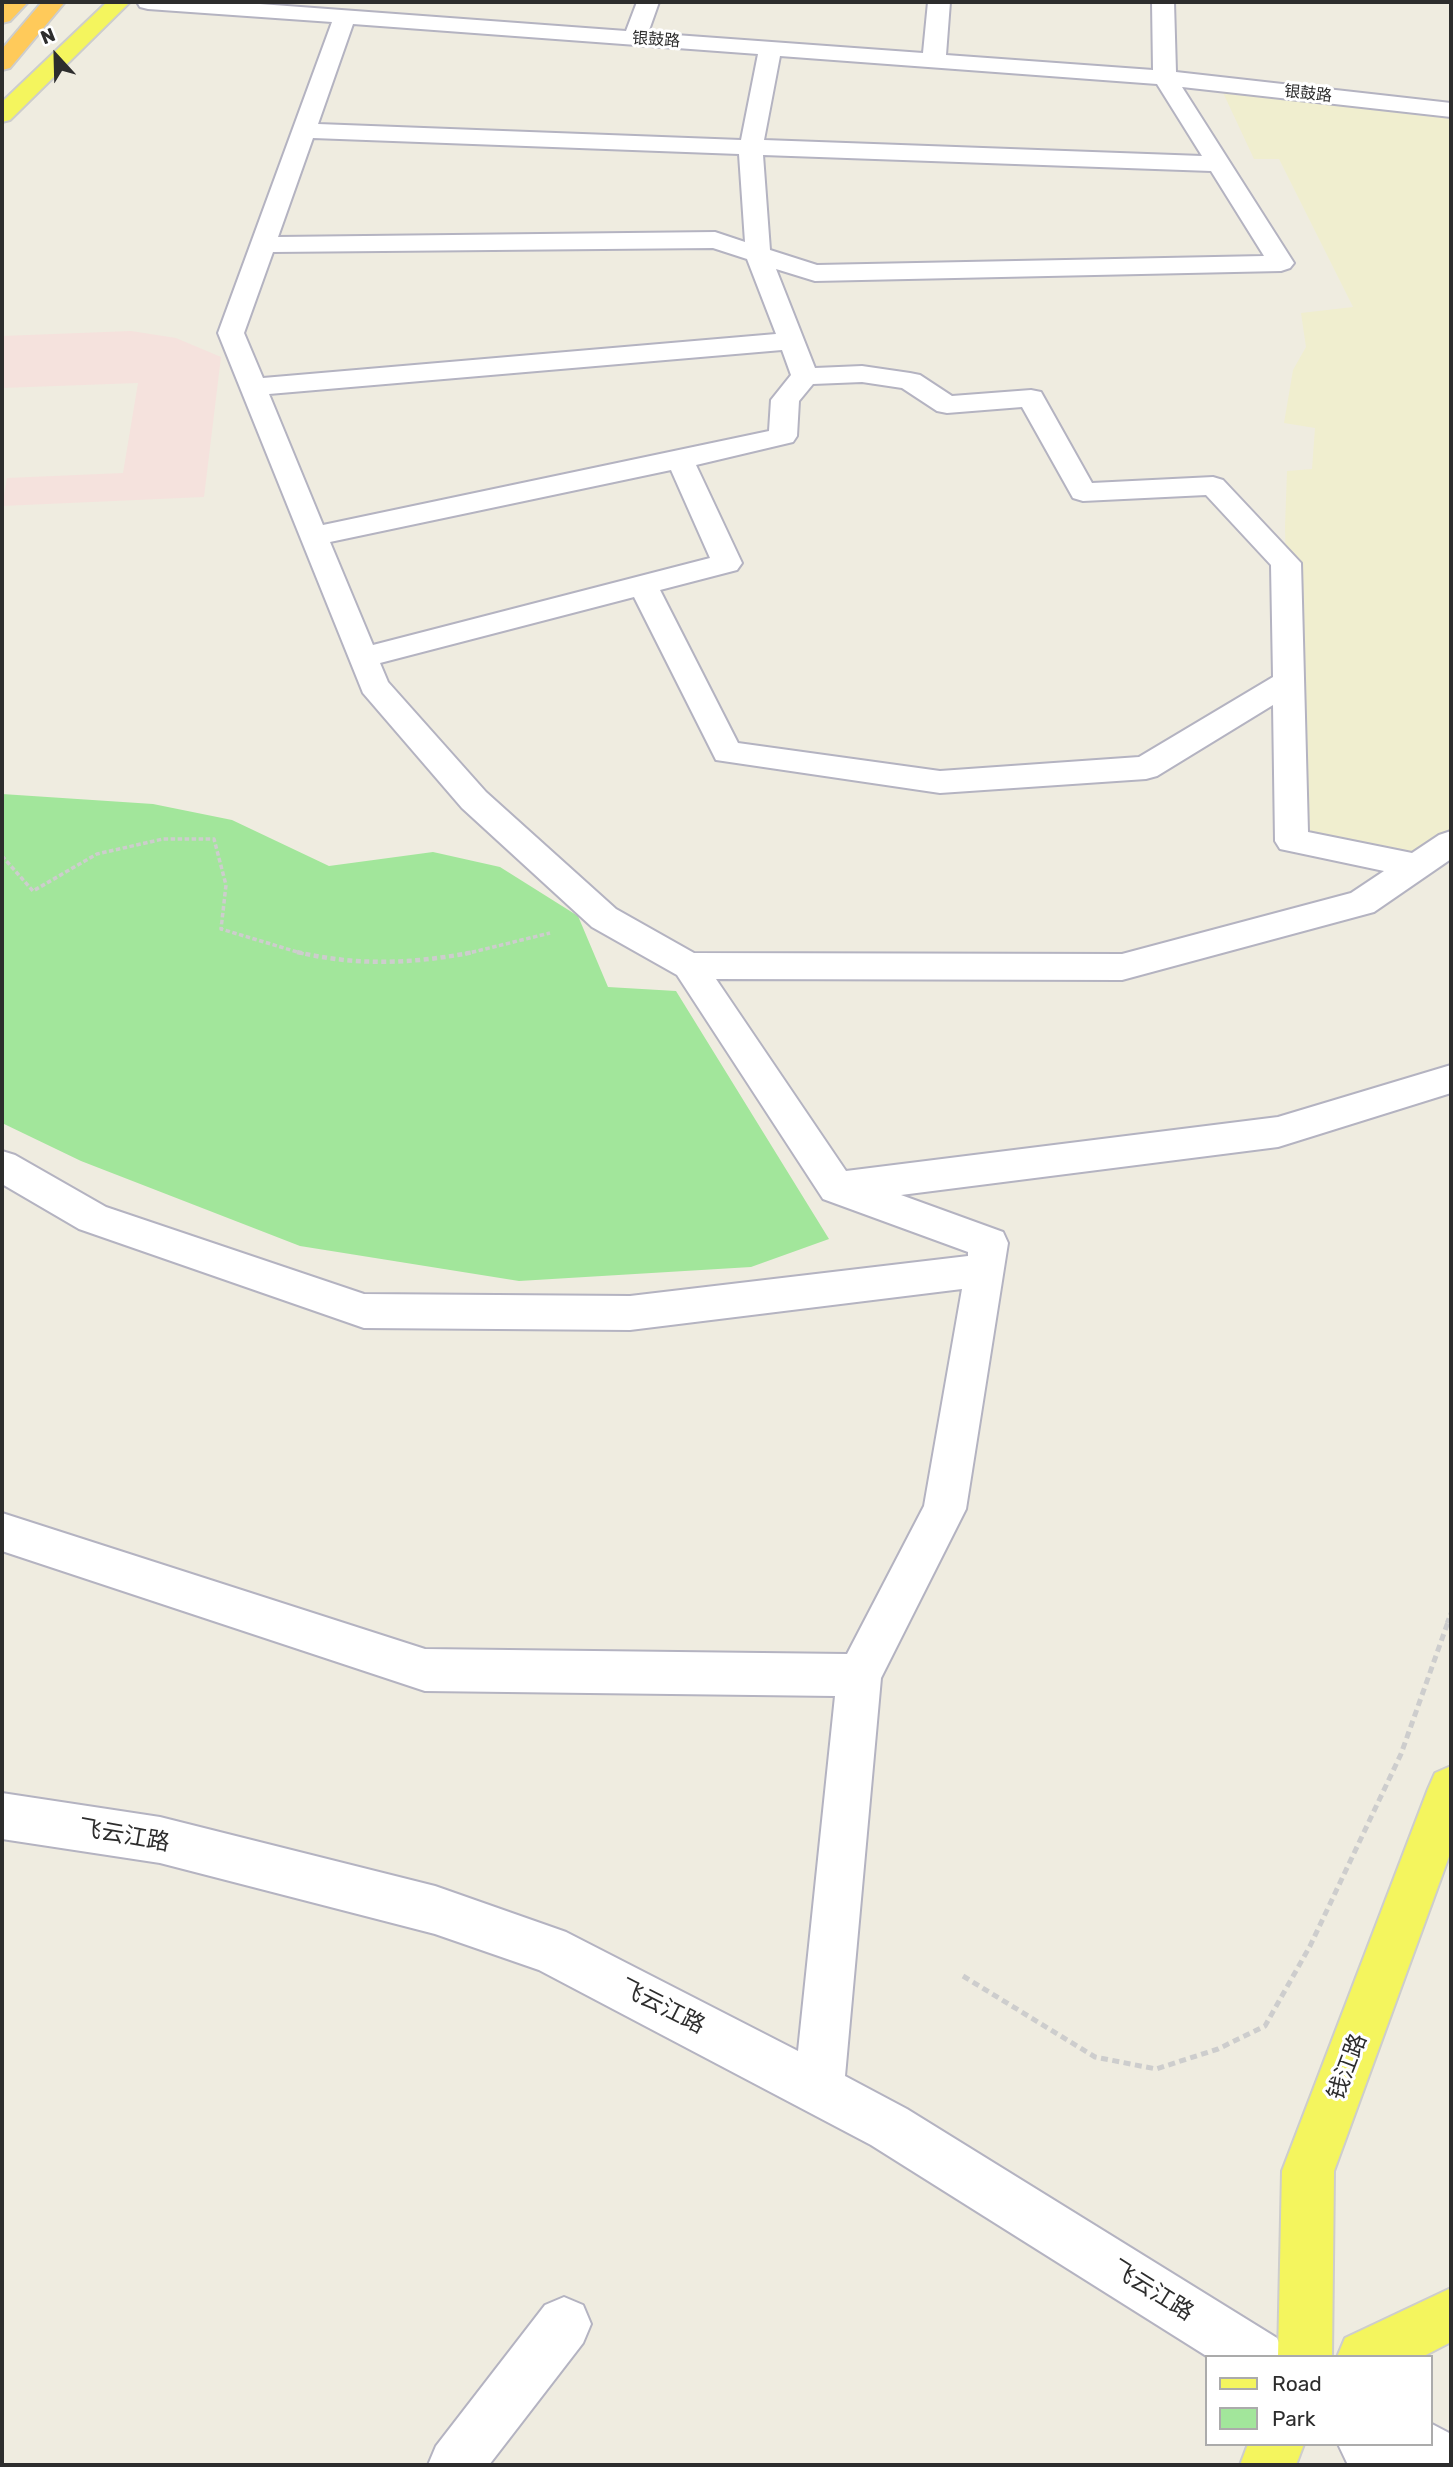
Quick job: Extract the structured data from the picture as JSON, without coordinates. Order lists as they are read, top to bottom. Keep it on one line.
{"streets":{"main road":["钱江路"],"street":["银鼓路","飞云江路"]},"legend":["Road","Park"],"north":"top"}
